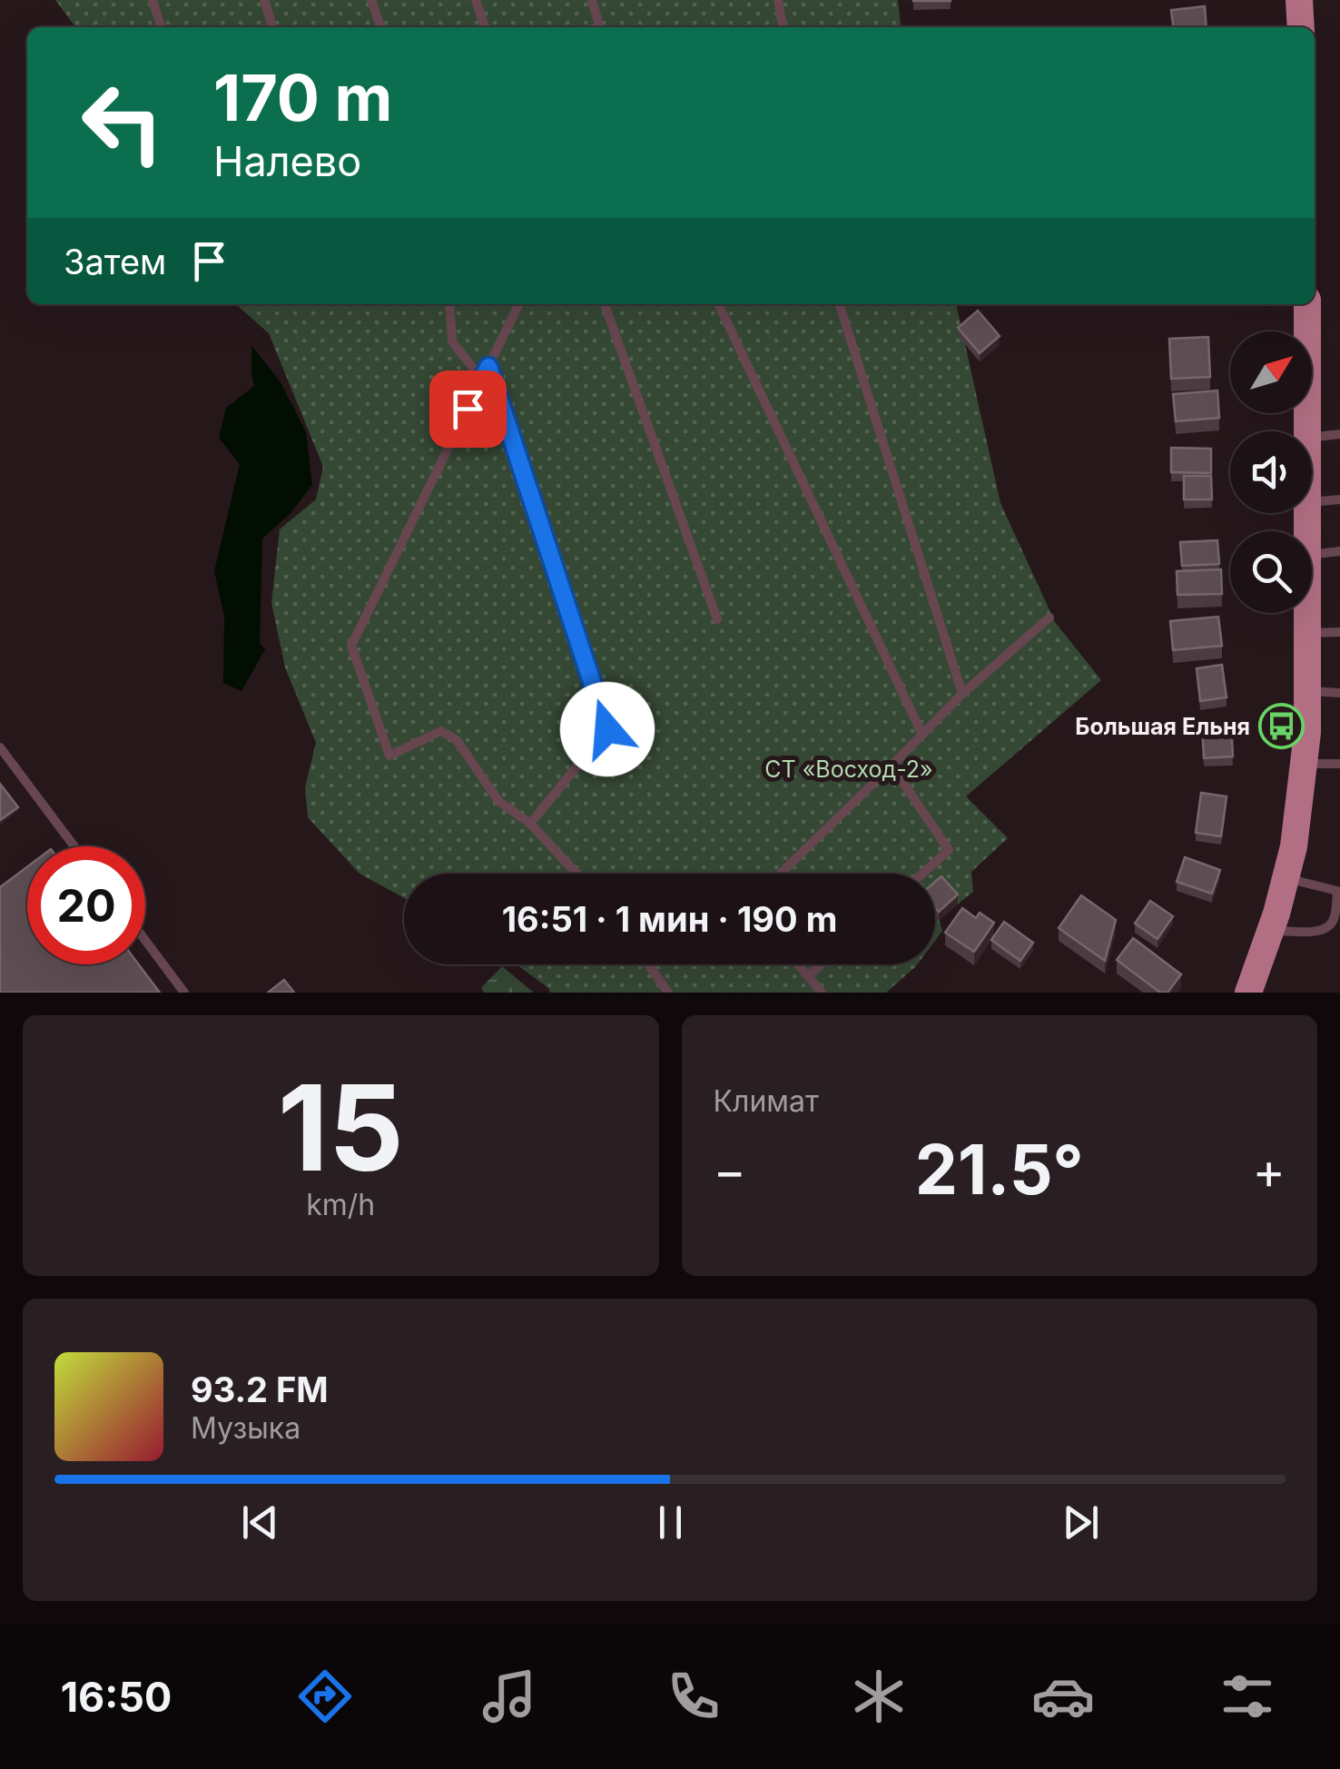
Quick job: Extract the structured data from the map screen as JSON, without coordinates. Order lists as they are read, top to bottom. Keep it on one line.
{"parks":["СТ «Восход-2»"],"places":{"bus stop":["Большая Ельня"]},"north":"top right","page":{"turn":["170 m","Налево"],"then":"Затем","limit":"20","trip":"16:51 · 1 мин · 190 m","tile":[["15","km/h"],"Климат"],"heat":["−","21.5°","+"],"song":["93.2 FM","Музыка"],"tabs":"16:50"}}
